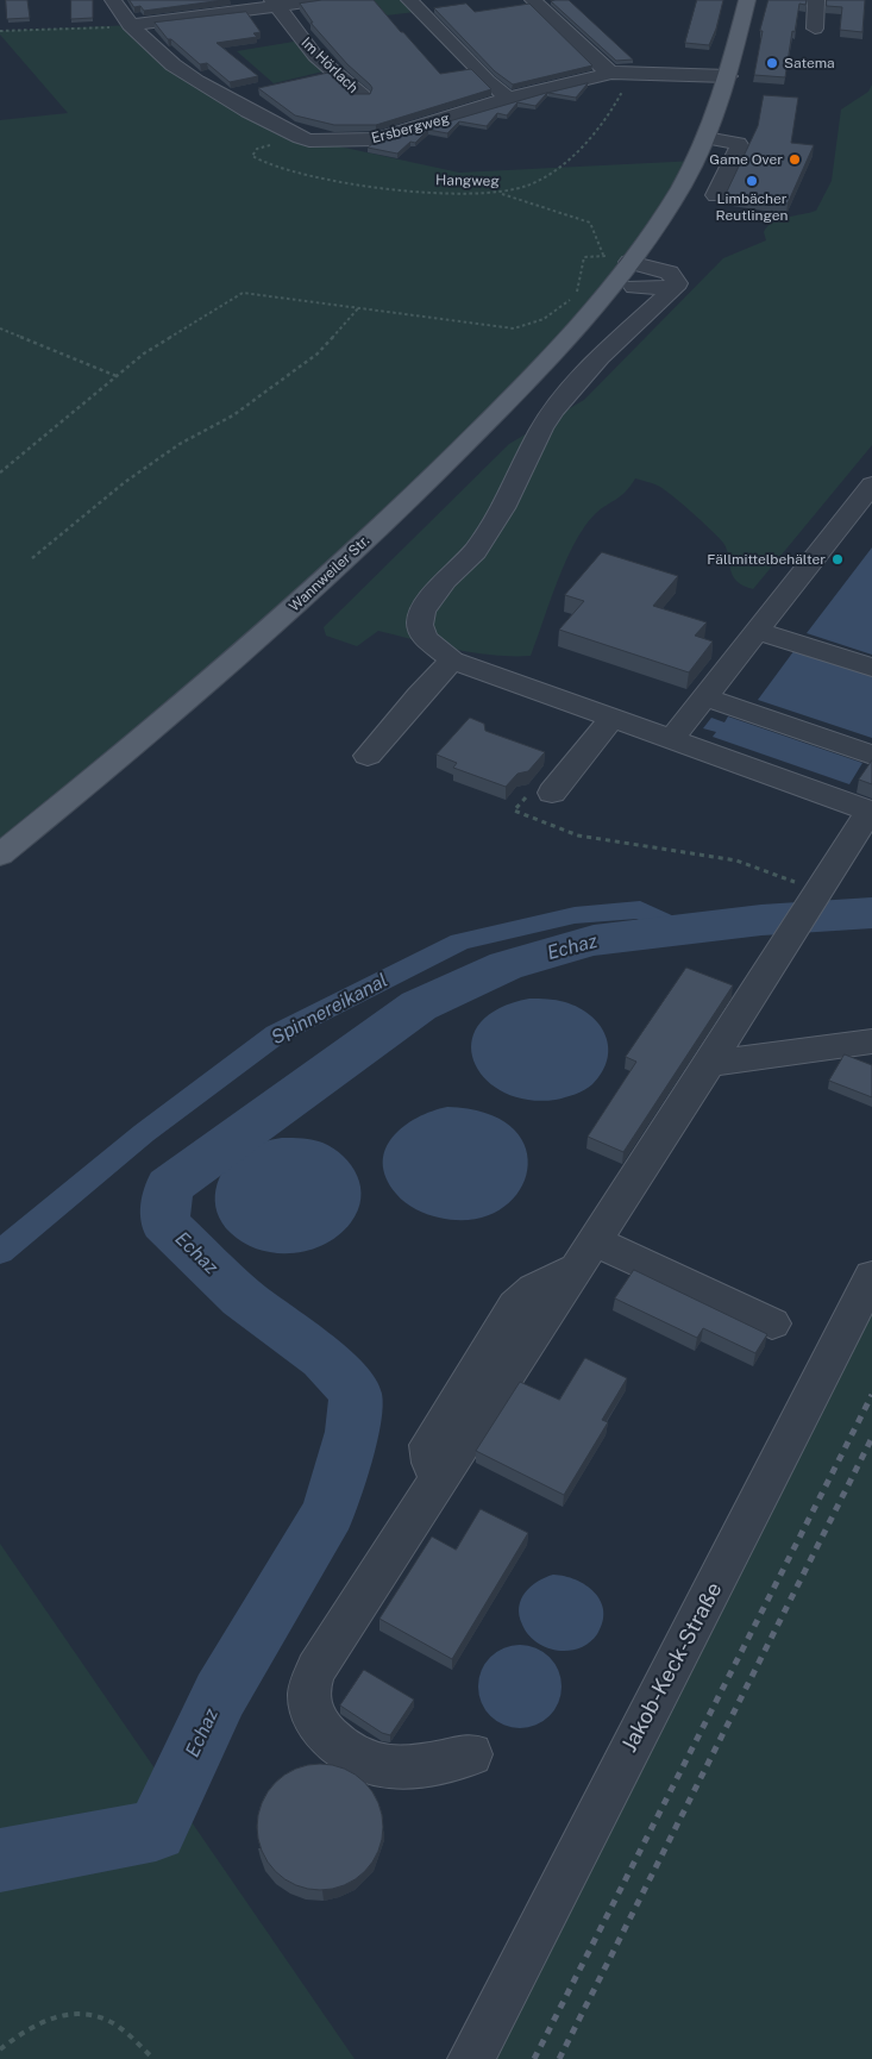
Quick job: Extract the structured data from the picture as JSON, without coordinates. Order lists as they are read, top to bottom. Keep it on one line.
{"streets":{"main road":["Wannweiler Str."],"street":["Im Hörlach","Ersbergweg","Jakob-Keck-Straße"],"path":["Hangweg"]},"crossings":[["Ersbergweg","Hangweg"],["Ersbergweg","Wannweiler Str."]],"water":["Echaz","Spinnereikanal"],"places":["Satema","Game Over","Limbächer Reutlingen","Fällmittelbehälter"]}
